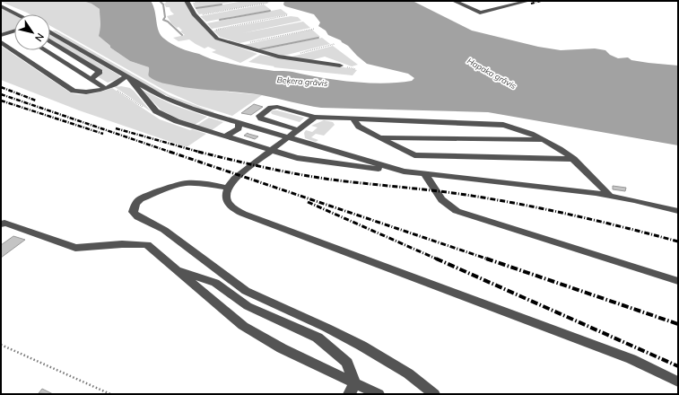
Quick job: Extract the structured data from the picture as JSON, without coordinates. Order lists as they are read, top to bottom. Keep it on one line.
{"water":["Hapaka grāvis","Beķera grāvis"],"north":"bottom right"}
